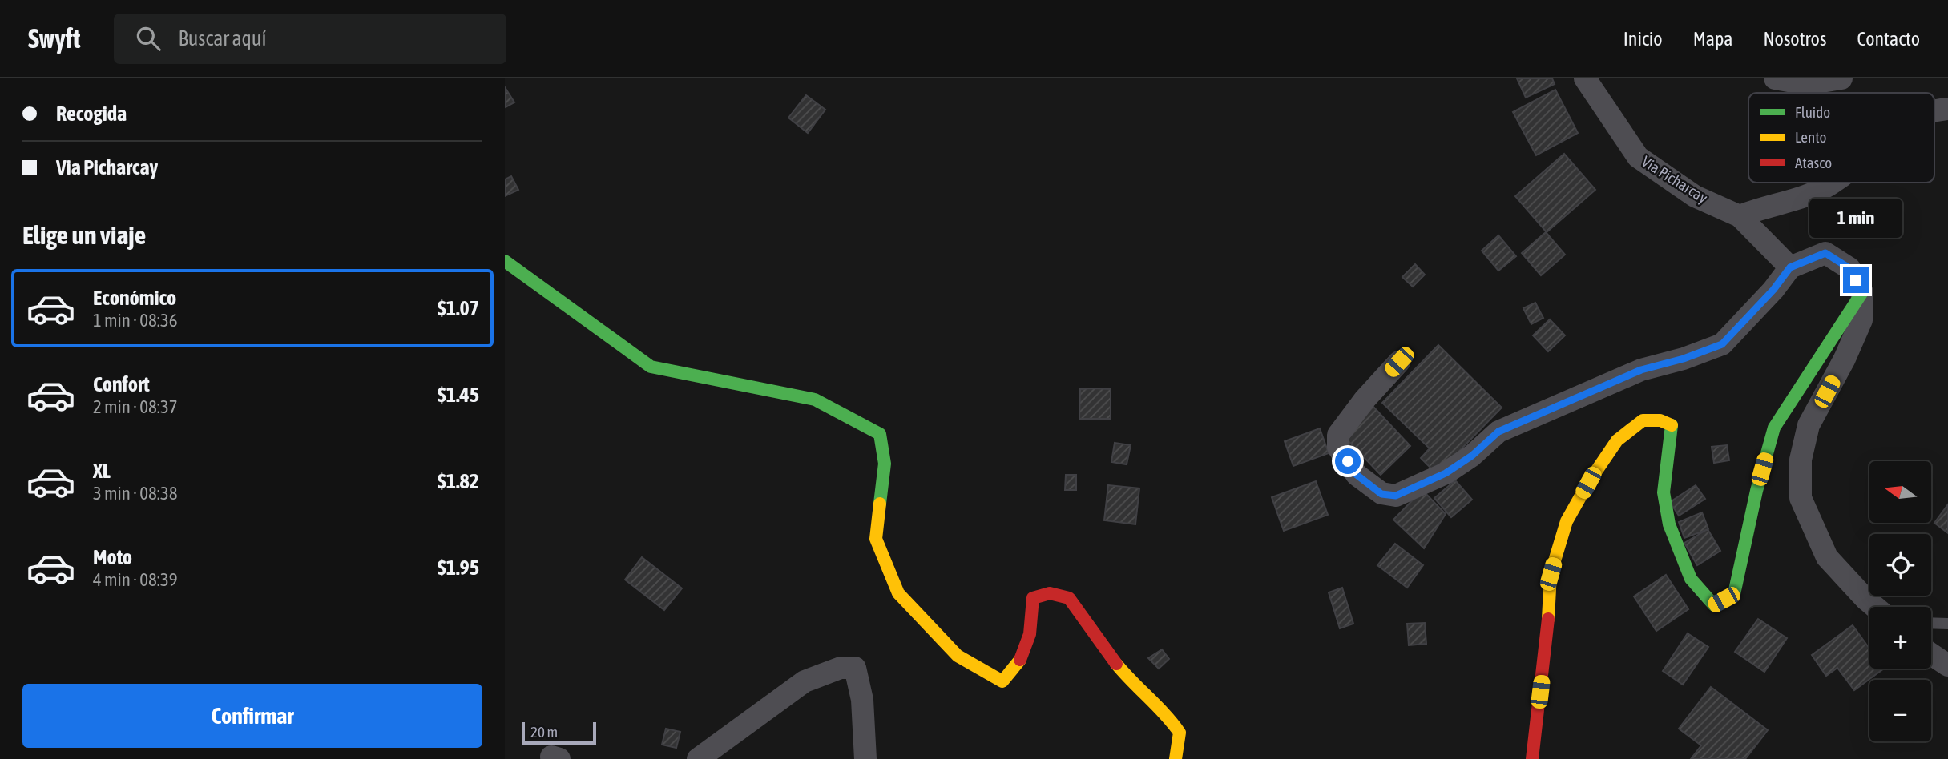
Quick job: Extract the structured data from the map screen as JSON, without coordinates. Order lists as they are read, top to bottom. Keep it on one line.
{"streets":{"street":["Via Picharcay"]},"legend":["Fluido","Lento","Atasco"],"scale_bar":"20 m","north":"left","page":{"header":"Swyft","search":"Buscar aquí","nav":["Inicio","Mapa","Nosotros","Contacto"],"banner":["Recogida","Via Picharcay"],"bubble":"1 min","heading":"Elige un viaje","list":[{"name":"Económico","note":"1 min · 08:36","value":"$1.07"},{"name":"Confort","note":"2 min · 08:37","value":"$1.45"},{"name":"XL","note":"3 min · 08:38","value":"$1.82"},{"name":"Moto","note":"4 min · 08:39","value":"$1.95"}],"map_buttons":["+","−"],"buttons":"Confirmar","scale":"20 m"}}
